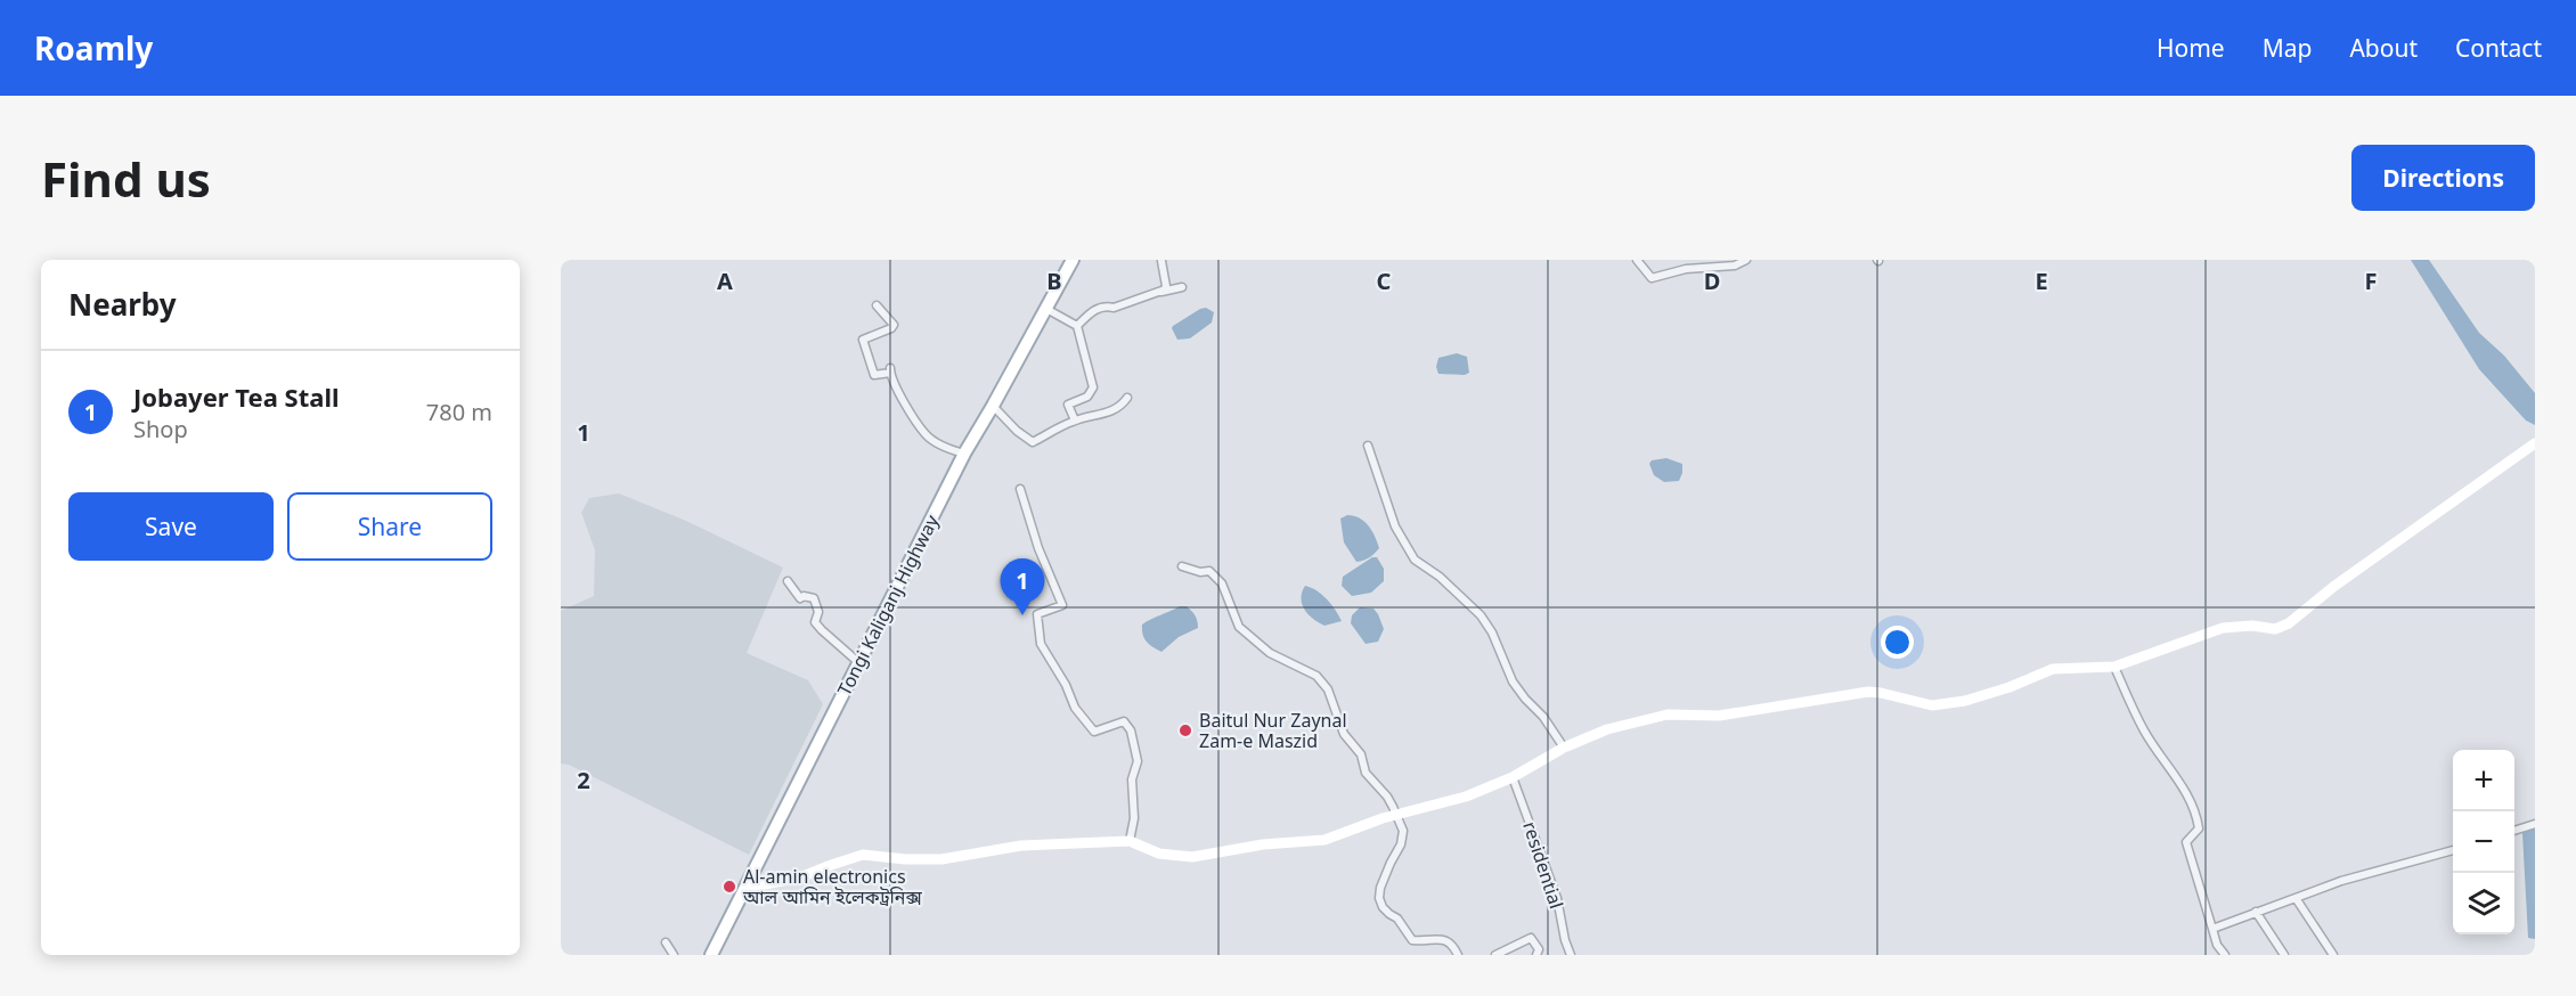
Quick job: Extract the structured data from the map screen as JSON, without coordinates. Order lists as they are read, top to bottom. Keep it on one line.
{"streets":{"main road":["Tongi Kaliganj Highway"],"street":["residential"]},"places":["Baitul Nur Zaynal Zam-e Maszid","Al-amin electronics আল আমিন ইলেকট্রনিক্স"],"page":{"header":"Roamly","nav":["Home","Map","About","Contact"],"buttons":["Directions",["Save","Share"]],"title":"Find us","heading":"Nearby","list":[{"mark":"1","name":"Jobayer Tea Stall","note":"Shop","value":"780 m"}],"pins":"1","map_buttons":["+","−"]},"grid":{"columns":["A","B","C","D","E","F"],"rows":["1","2"]}}
